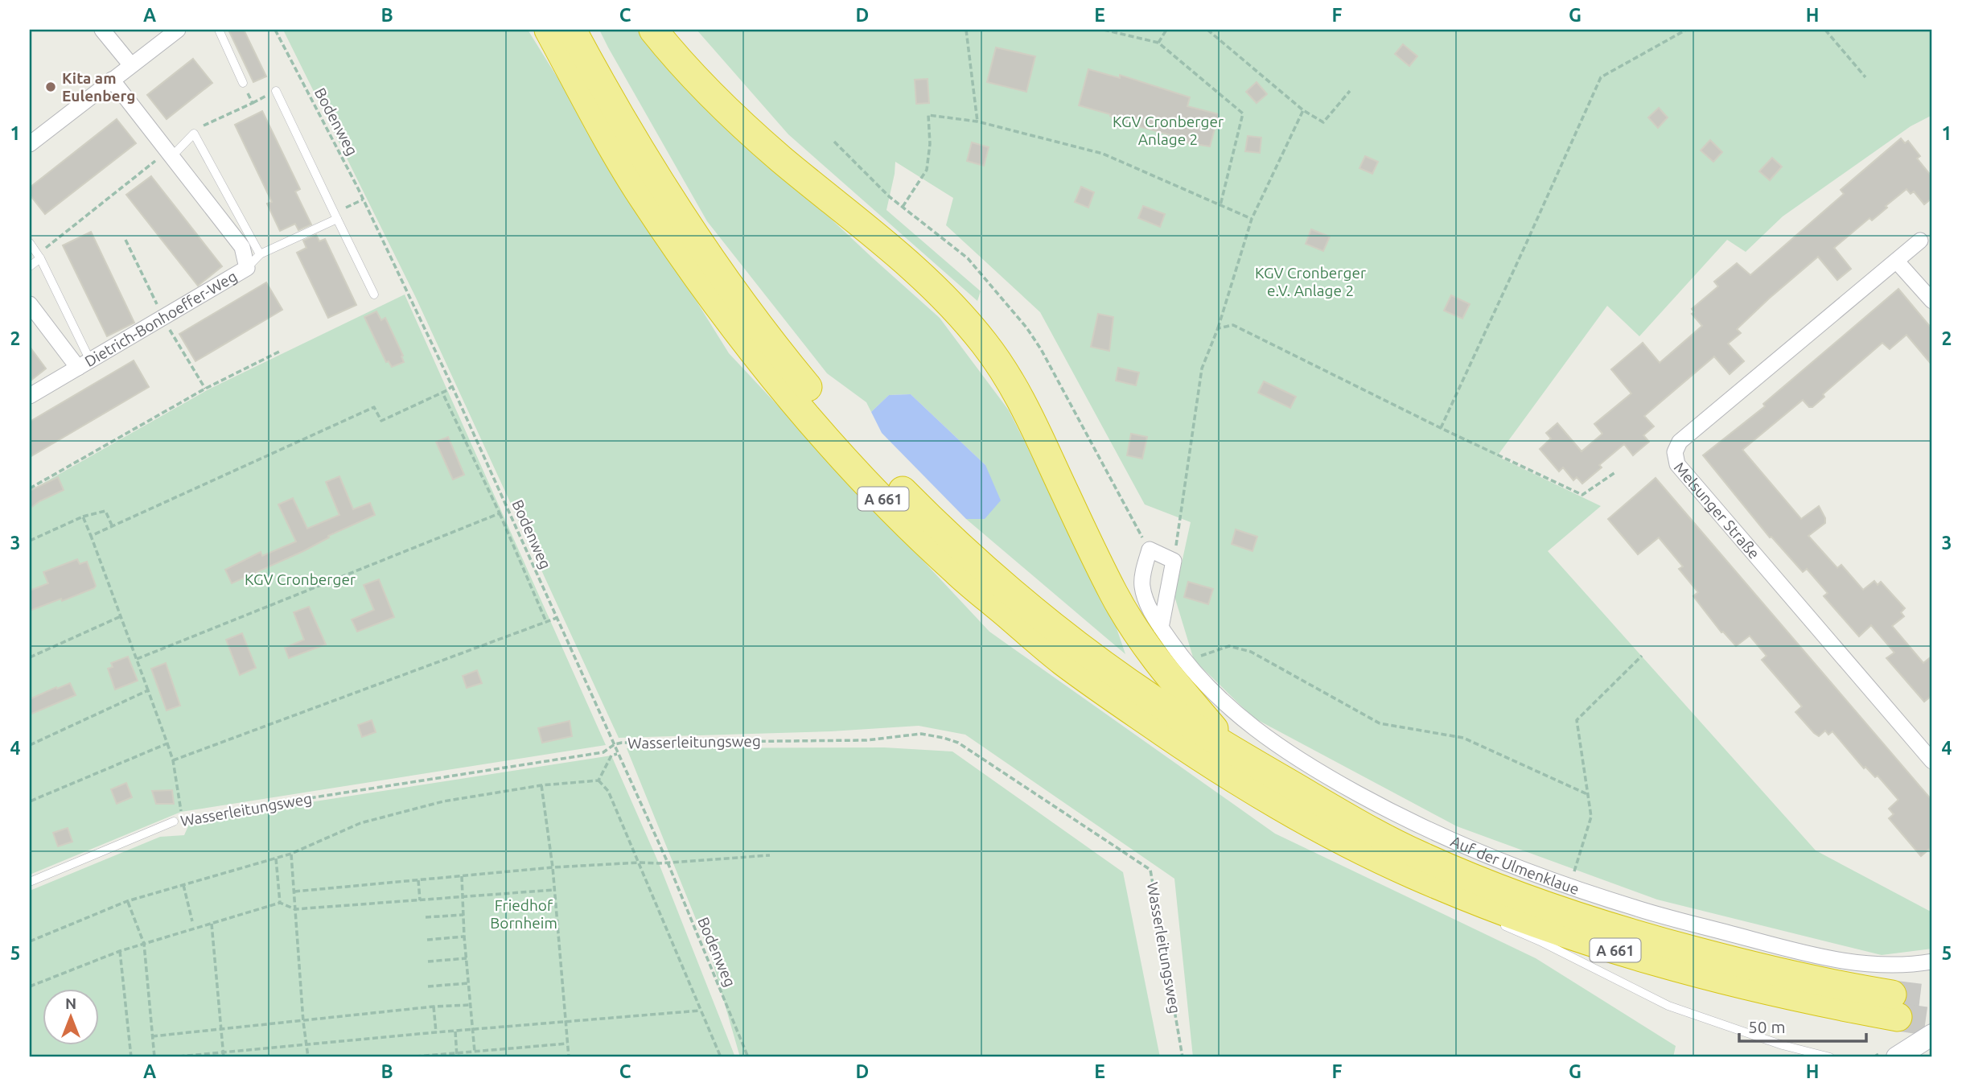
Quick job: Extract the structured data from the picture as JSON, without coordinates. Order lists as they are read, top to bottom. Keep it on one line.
{"streets":{"highway":["A 661"],"street":["Dietrich-Bonhoeffer-Weg","Melsunger Straße","Auf der Ulmenklaue"],"lane":["Wasserleitungsweg"],"path":["Bodenweg"]},"crossings":[["Bodenweg","Wasserleitungsweg"]],"parks":["KGV Cronberger Anlage 2","KGV Cronberger e.V. Anlage 2","KGV Cronberger","Friedhof Bornheim"],"places":["Kita am Eulenberg"],"scale_bar":"50 m","north":"top","grid":{"columns":["A","B","C","D","E","F","G","H"],"rows":["1","2","3","4","5"]}}
